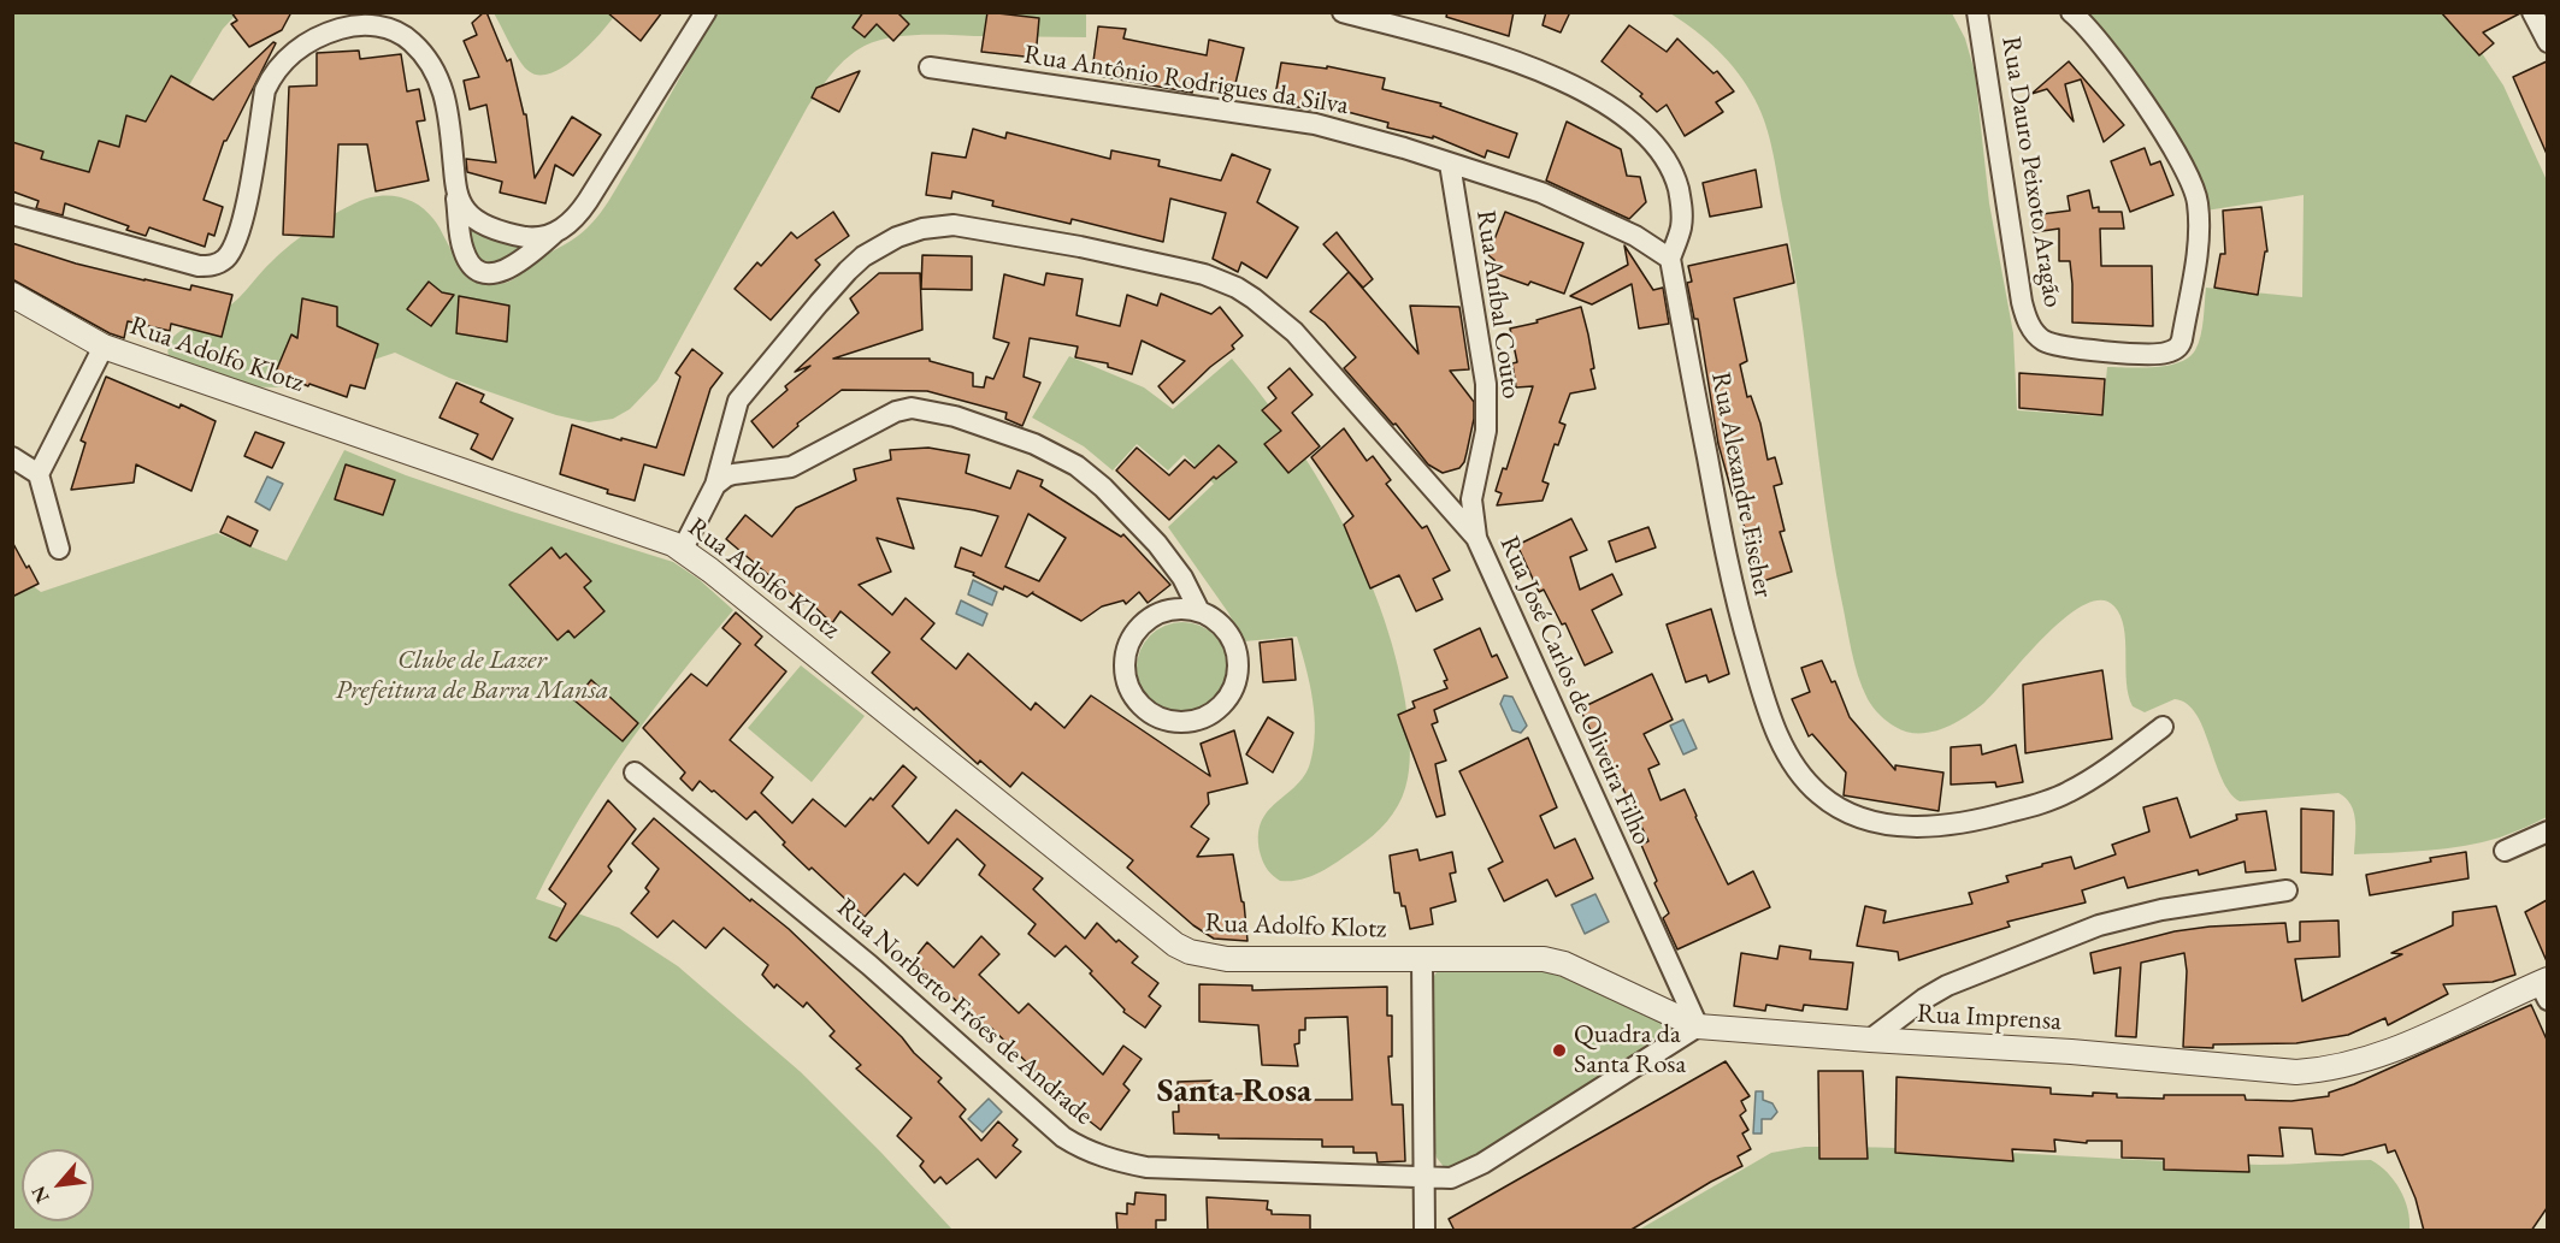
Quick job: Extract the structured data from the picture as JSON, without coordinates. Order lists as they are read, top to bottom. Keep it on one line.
{"streets":{"street":["Rua Antônio Rodrigues da Silva","Rua Dauro Peixoto Aragão","Rua Aníbal Couto","Rua Adolfo Klotz","Rua Alexandre Fischer","Rua José Carlos de Oliveira Filho","Rua Norberto Fróes de Andrade","Rua Imprensa"]},"crossings":[["Rua Antônio Rodrigues da Silva","Rua Aníbal Couto"],["Rua Antônio Rodrigues da Silva","Rua Alexandre Fischer"],["Rua Aníbal Couto","Rua José Carlos de Oliveira Filho"],["Rua Adolfo Klotz","Rua José Carlos de Oliveira Filho"],["Rua Adolfo Klotz","Rua Imprensa"],["Rua José Carlos de Oliveira Filho","Rua Norberto Fróes de Andrade"],["Rua José Carlos de Oliveira Filho","Rua Imprensa"],["Rua Norberto Fróes de Andrade","Rua Imprensa"]],"districts":["Santa Rosa"],"parks":["Clube de Lazer Prefeitura de Barra Mansa"],"places":["Quadra da Santa Rosa"],"north":"bottom left"}
